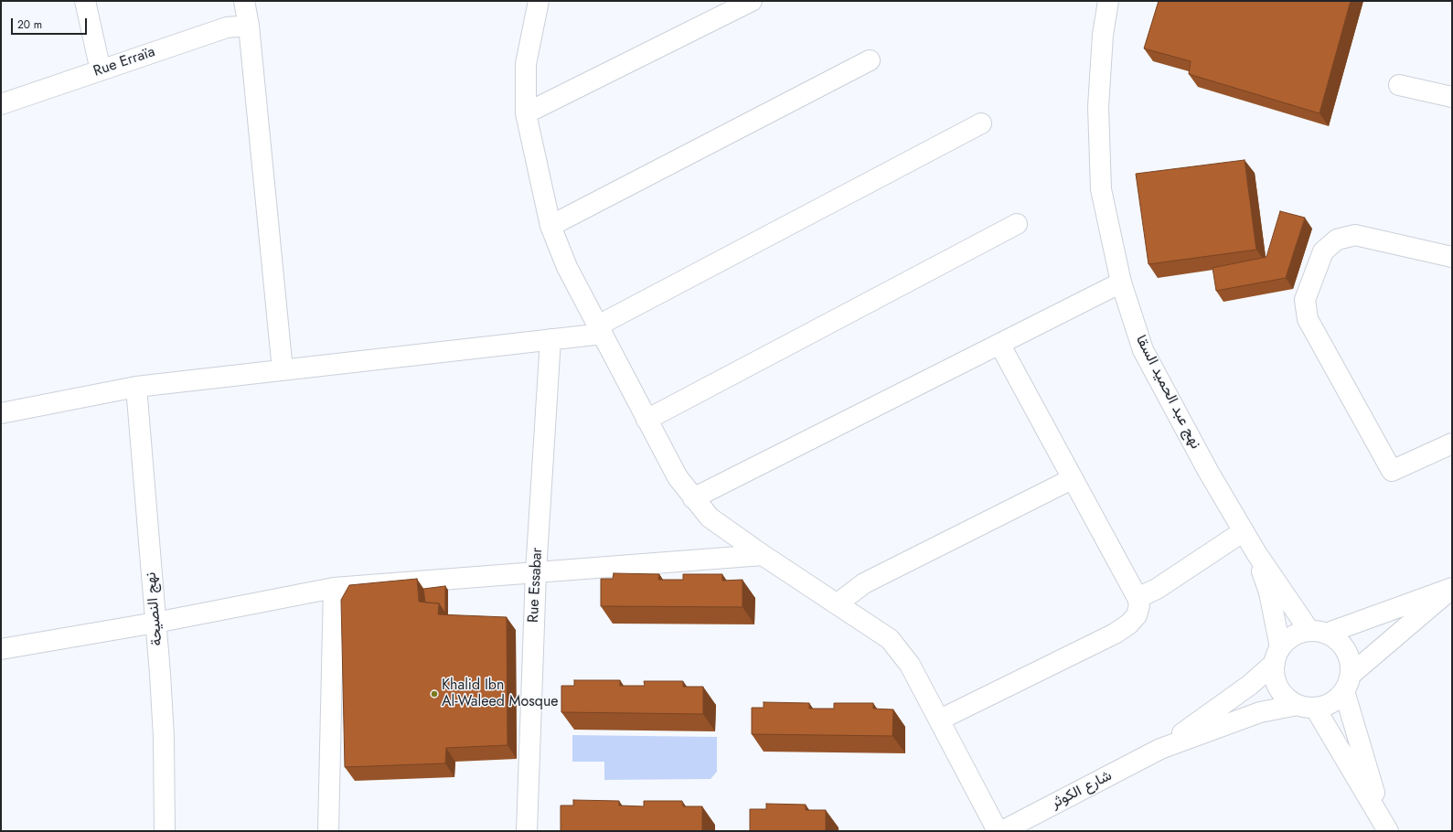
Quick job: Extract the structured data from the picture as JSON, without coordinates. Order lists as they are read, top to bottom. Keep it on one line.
{"streets":{"street":["Rue Erraïa","نهج عبد الحميد السقا","Rue Essabar","نهج النصيحة","شارع الكوثر"]},"crossings":[["نهج عبد الحميد السقا","شارع الكوثر"]],"places":["Khalid Ibn Al-Waleed Mosque"],"scale_bar":"20 m"}
